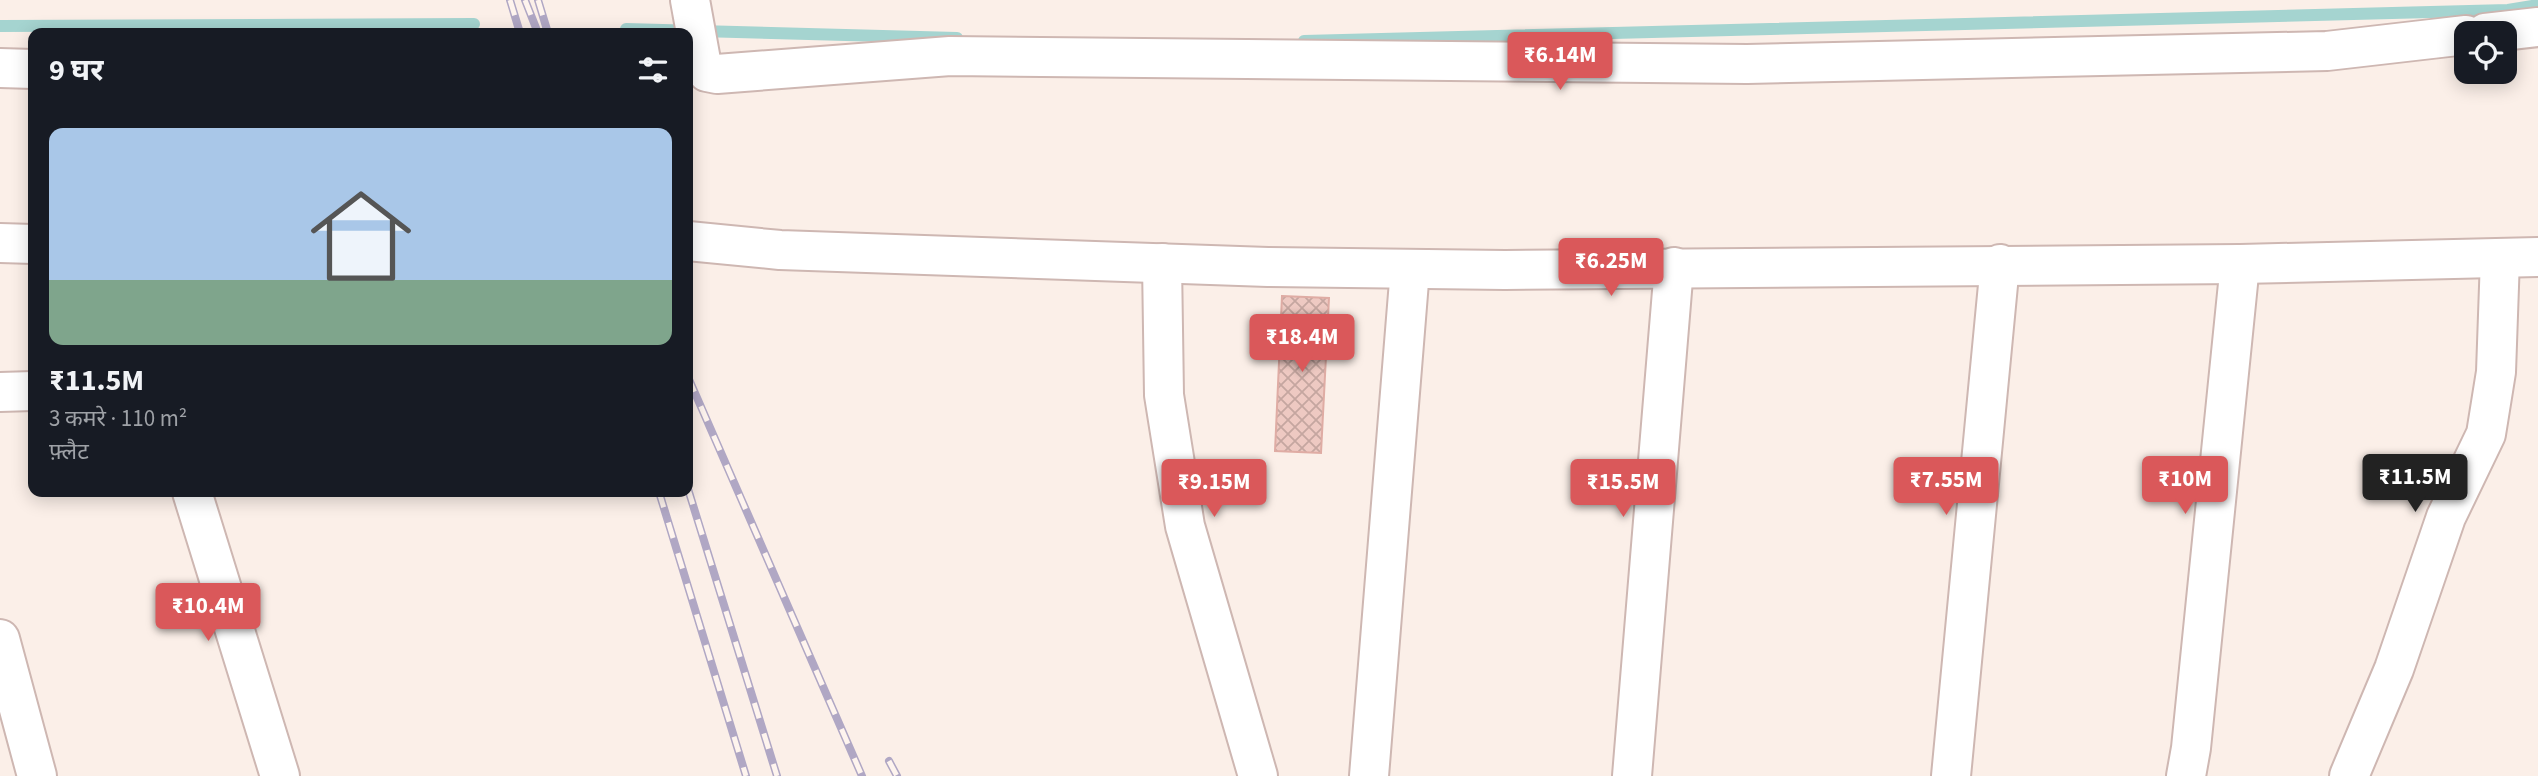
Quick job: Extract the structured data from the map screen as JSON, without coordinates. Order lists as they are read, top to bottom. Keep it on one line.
{"page":{"heading":"9 घर","price":["₹6.14M","₹6.25M","₹18.4M","₹11.5M","₹10M","₹7.55M","₹9.15M","₹15.5M","₹10.4M"],"list":[{"name":"₹11.5M","note":"3 कमरे · 110 m² · फ़्लैट"}]}}
